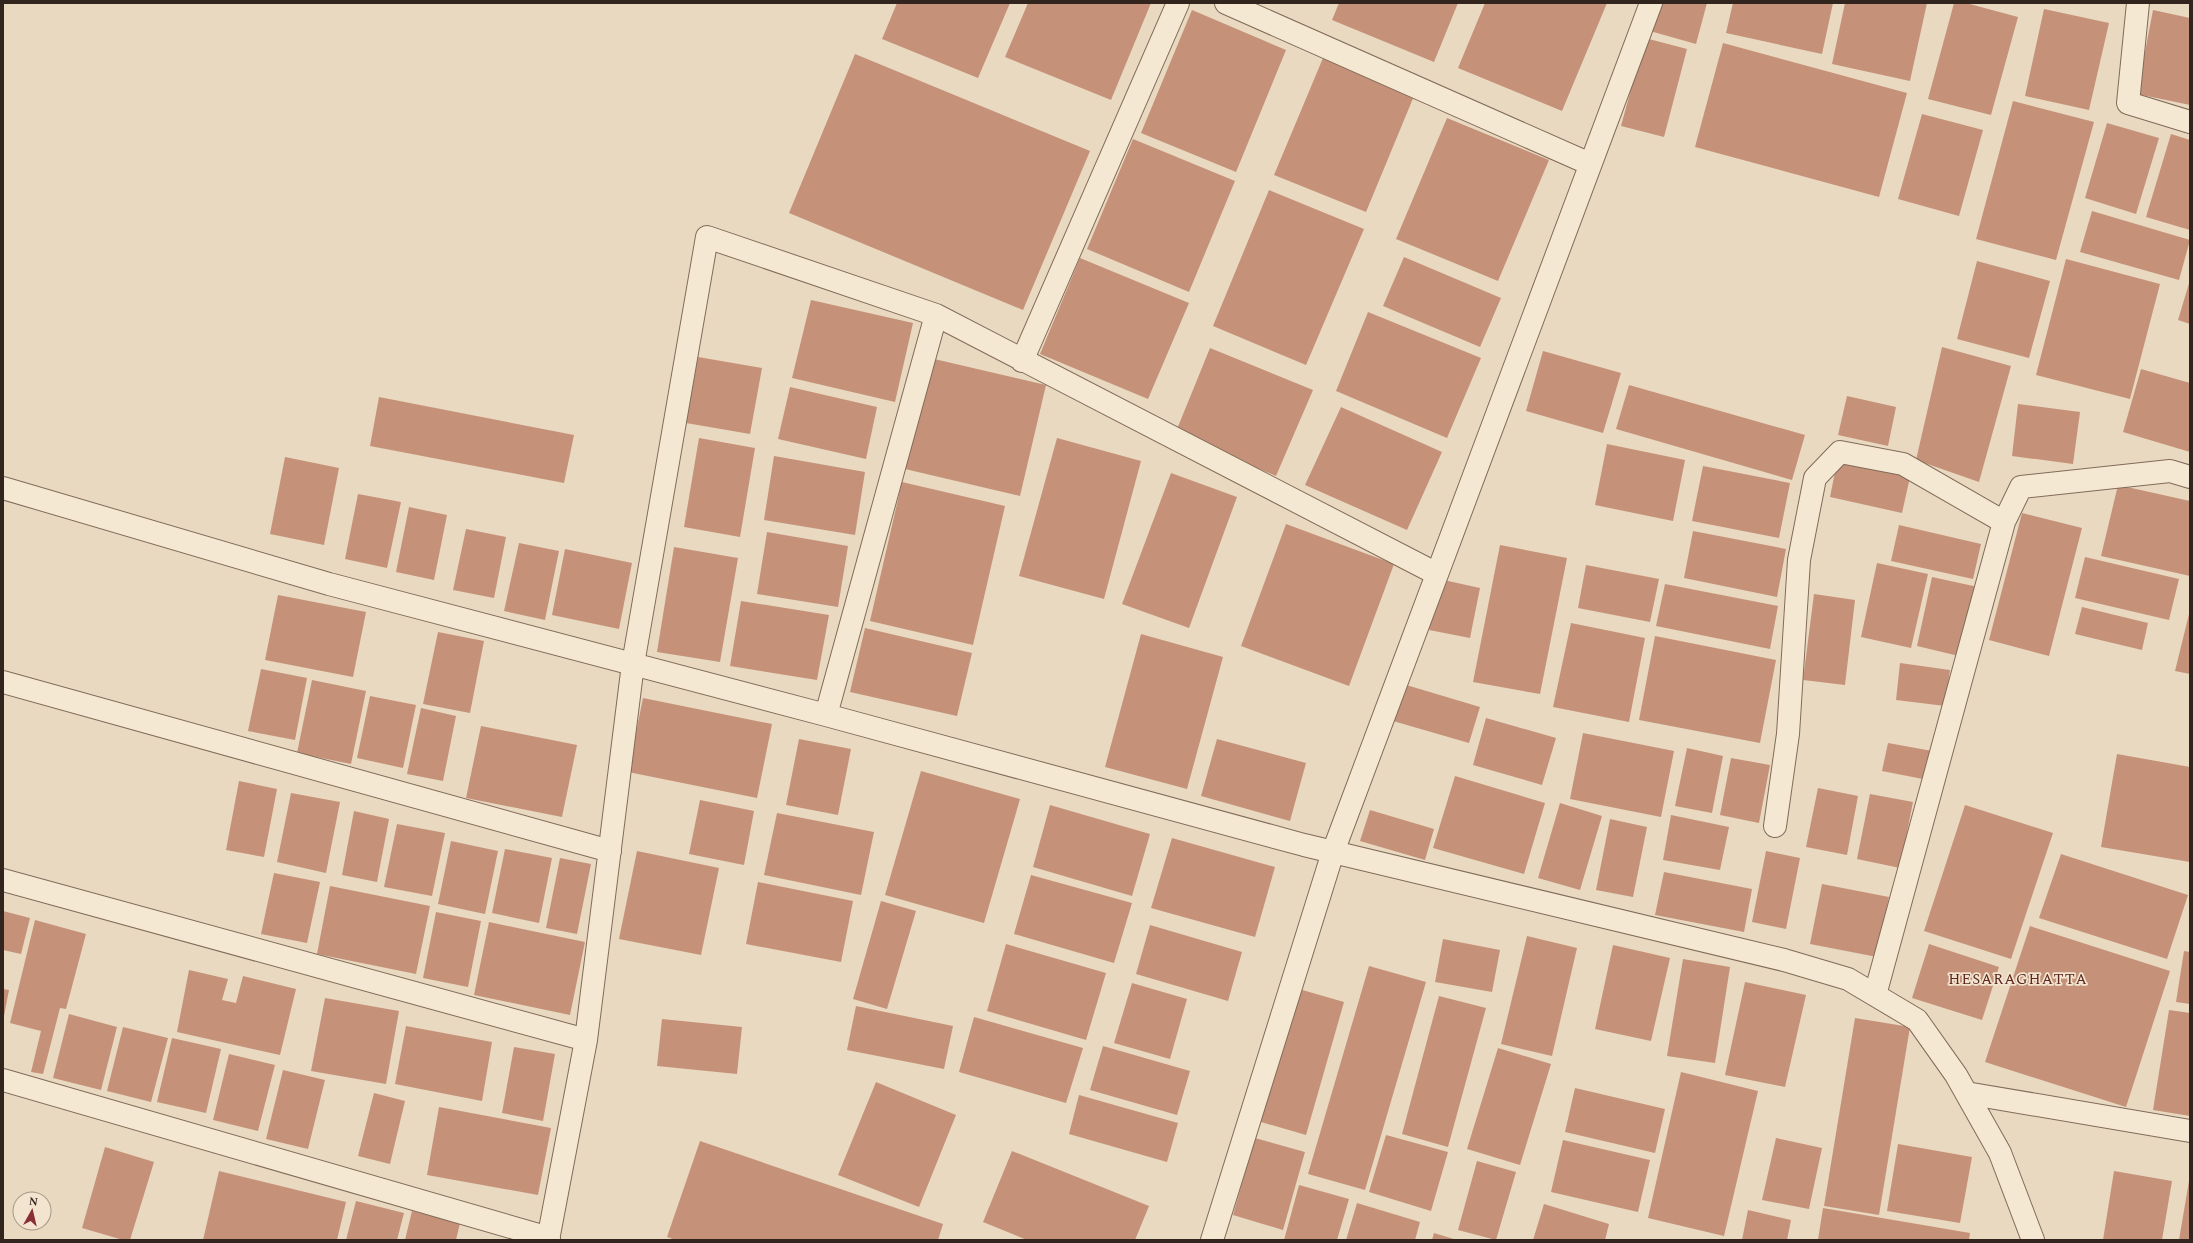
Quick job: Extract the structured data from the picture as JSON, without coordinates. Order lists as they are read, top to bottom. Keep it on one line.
{"districts":["HESARAGHATTA"],"north":"top"}
